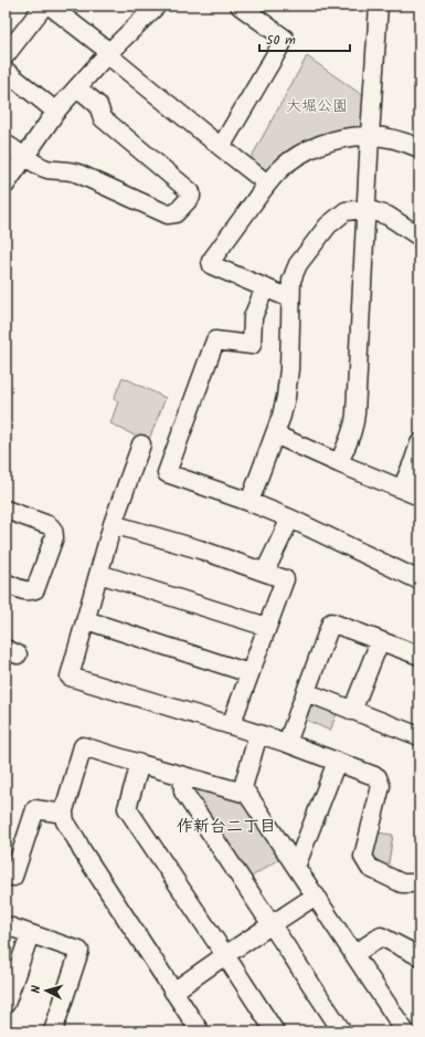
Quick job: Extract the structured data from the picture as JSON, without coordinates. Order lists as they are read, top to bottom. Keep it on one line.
{"districts":["作新台二丁目"],"parks":["大堀公園"],"scale_bar":"50 m","north":"left"}
